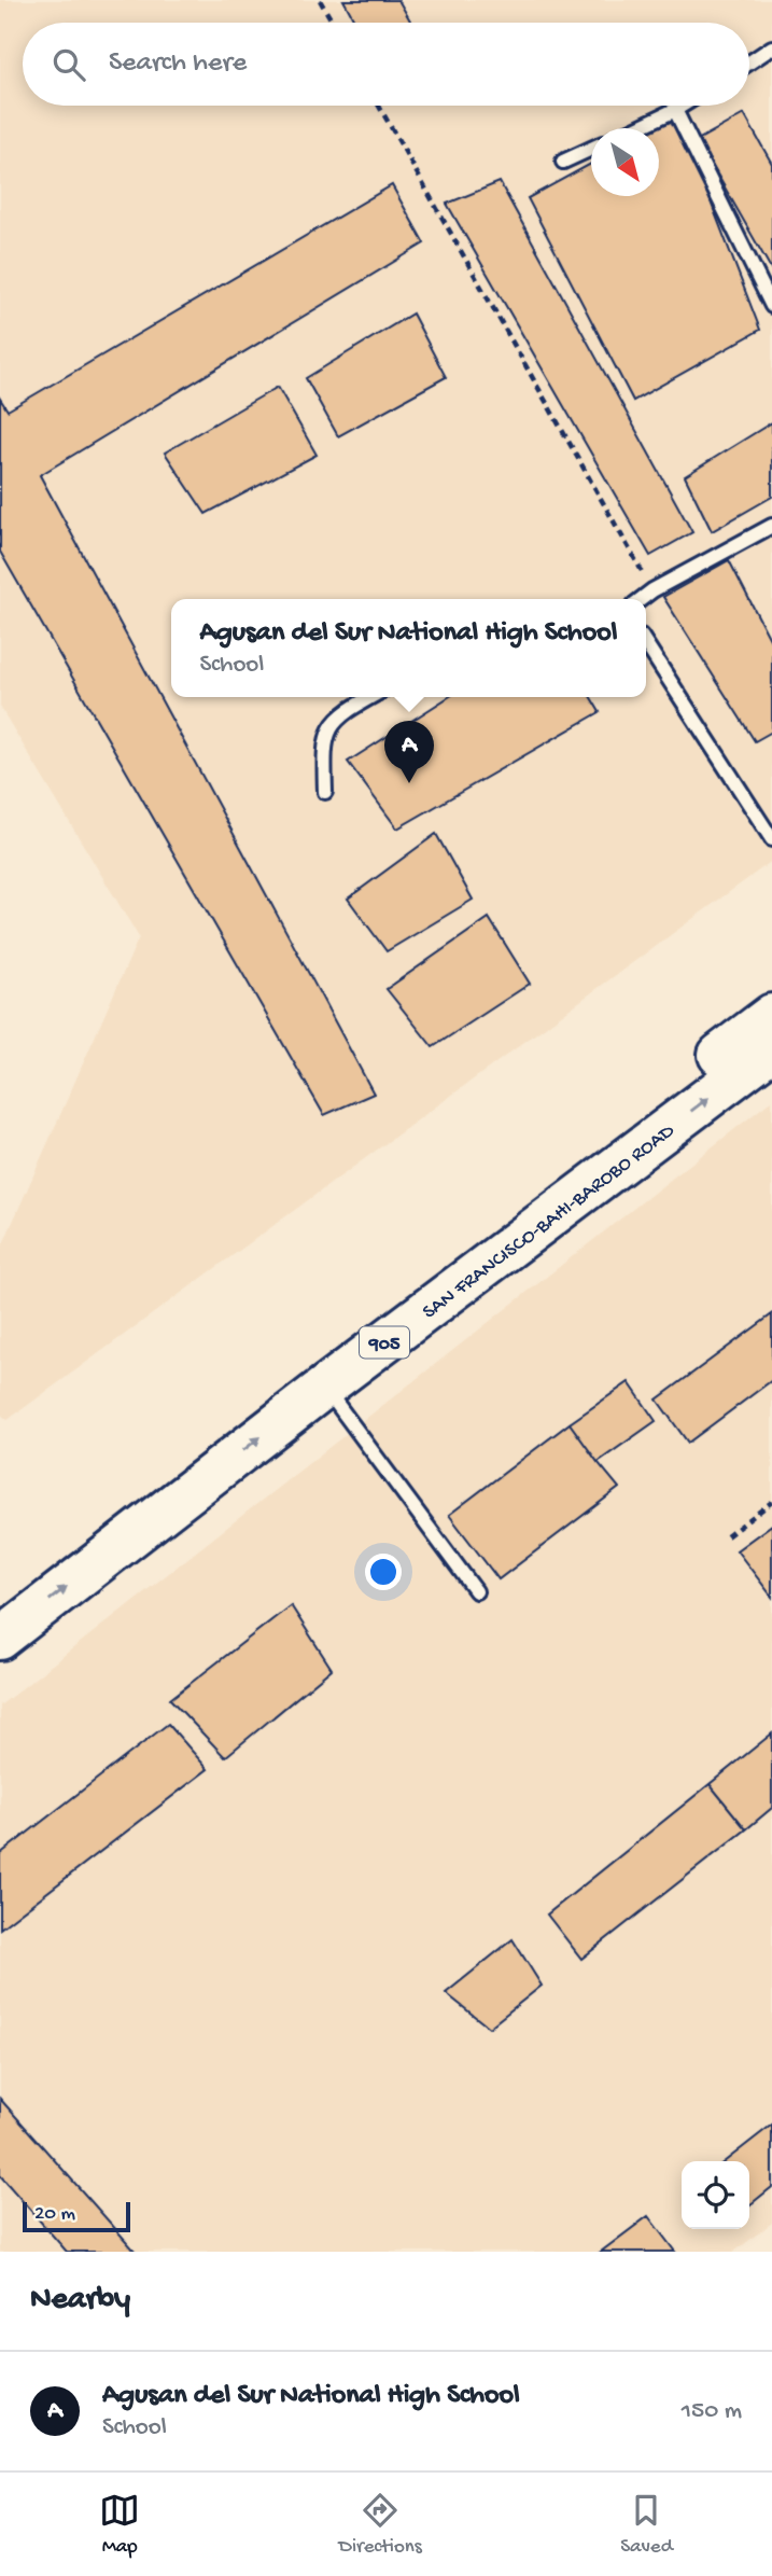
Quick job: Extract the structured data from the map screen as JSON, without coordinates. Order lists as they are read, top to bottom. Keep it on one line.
{"streets":{"main road":["SAN FRANCISCO-BAHI-BAROBO ROAD","905"]},"scale_bar":"20 m","north":"bottom right","page":{"search":"Search here","popup":["Agusan del Sur National High School","School"],"pins":"A","scale":"20 m","heading":"Nearby","list":[{"mark":"A","name":"Agusan del Sur National High School","note":"School","value":"150 m"}],"nav":["Map","Directions","Saved"]}}
